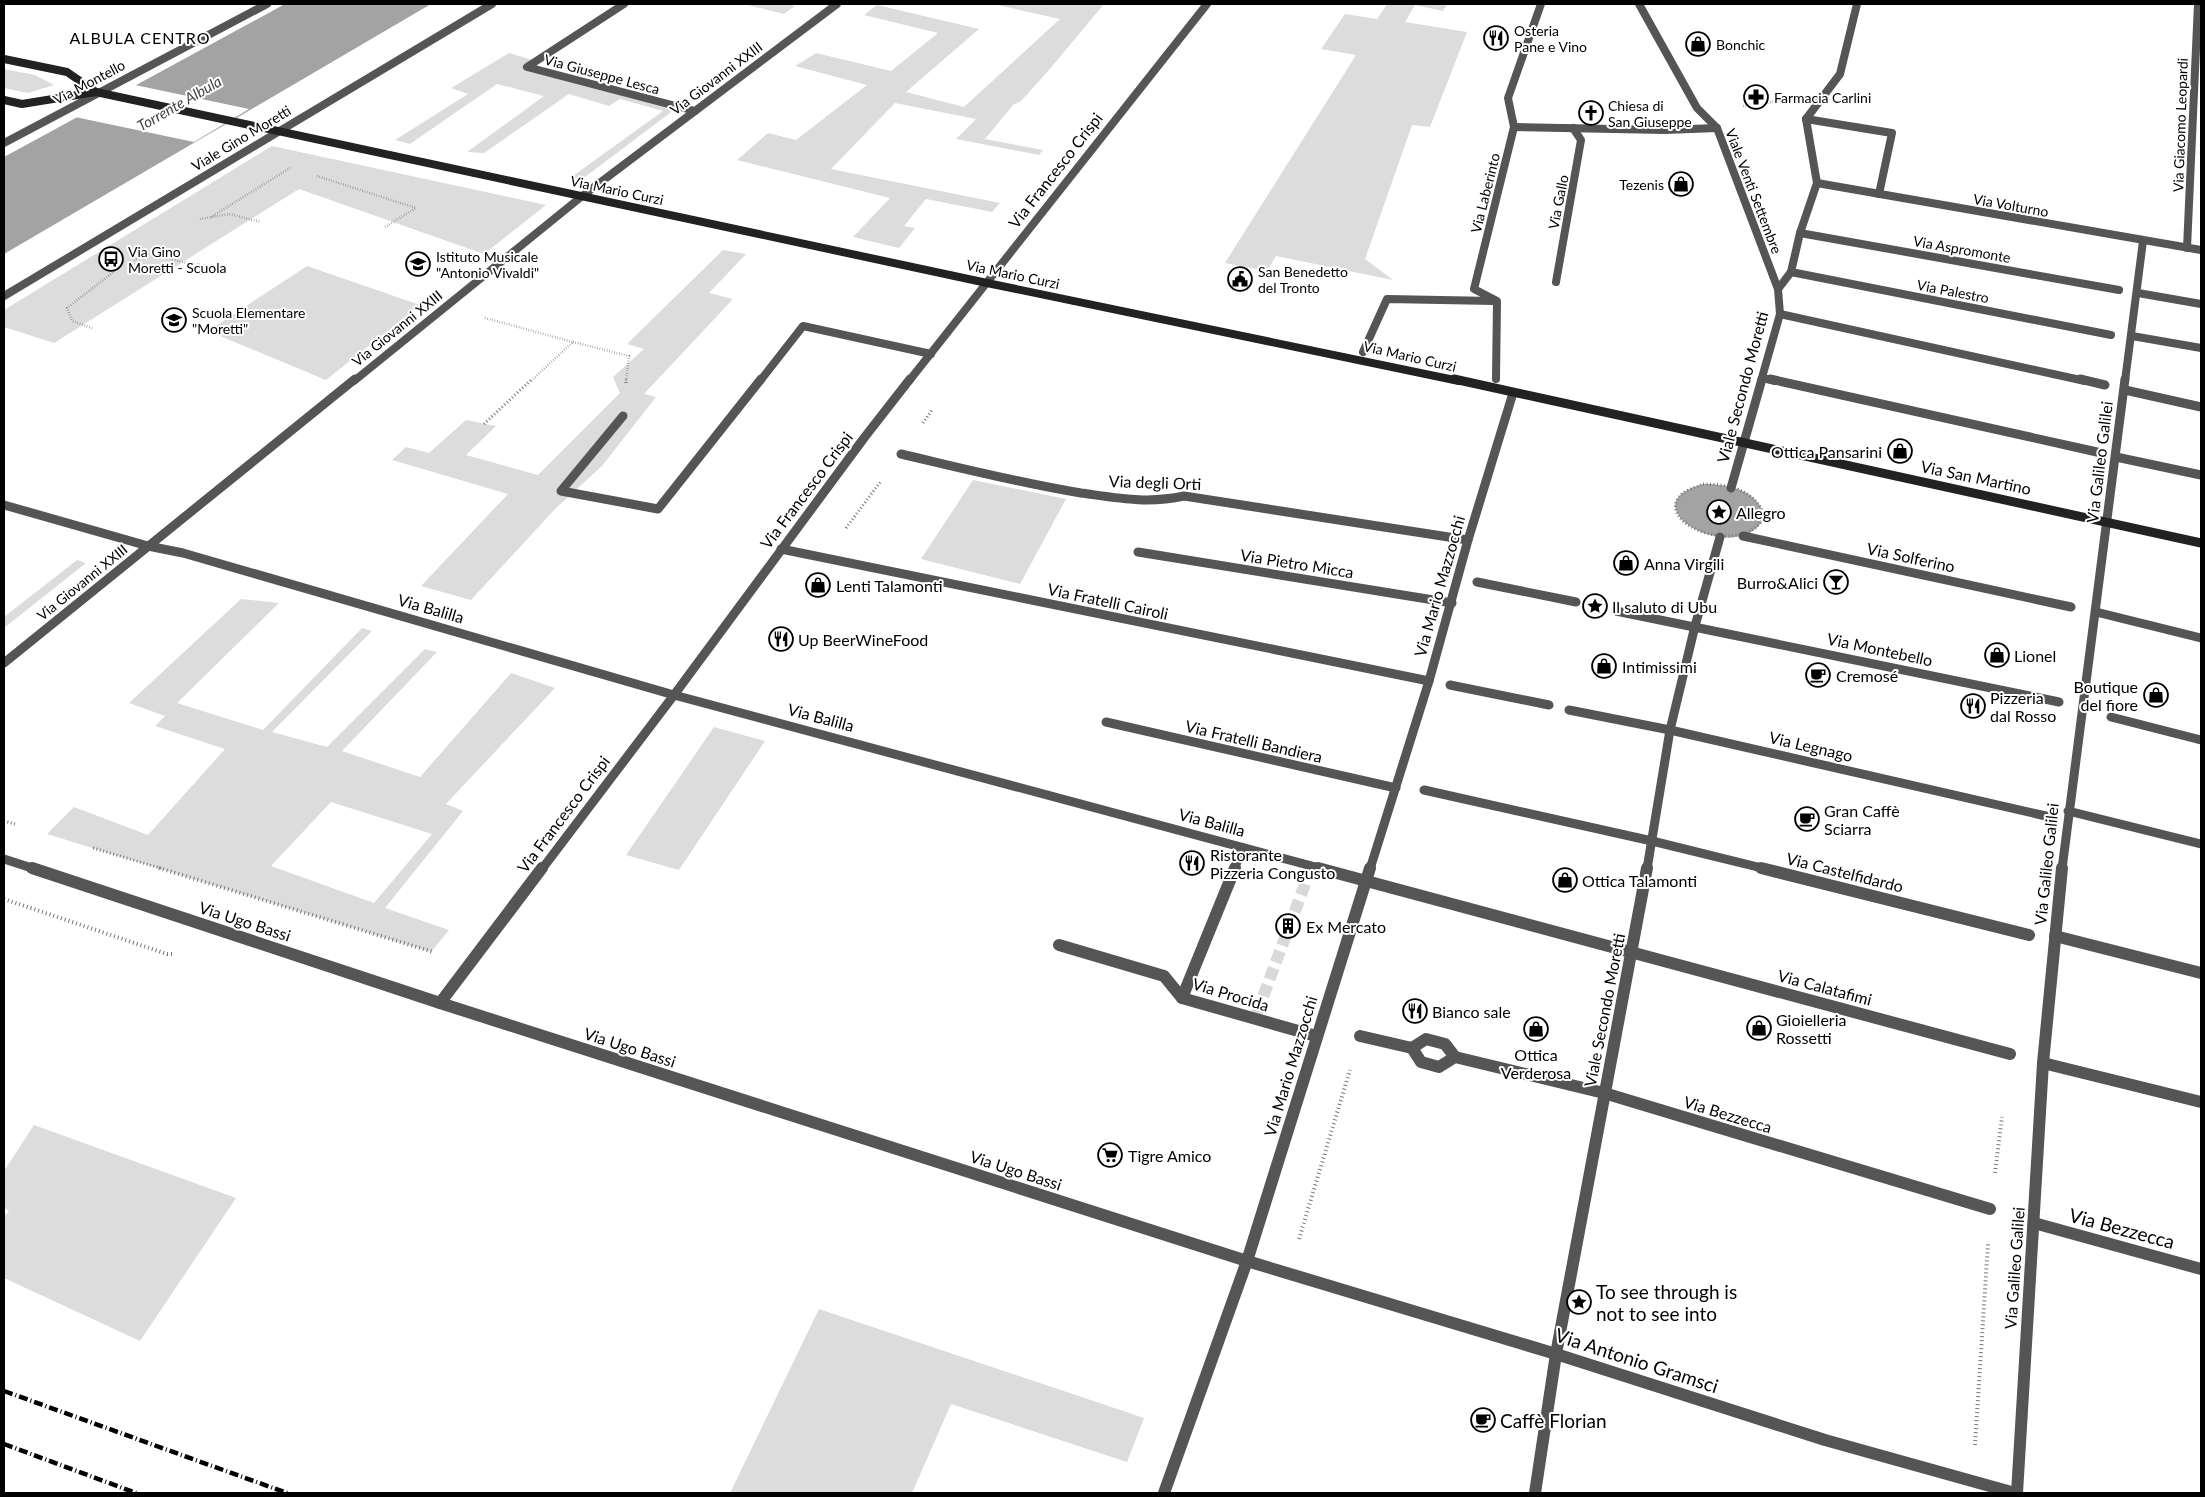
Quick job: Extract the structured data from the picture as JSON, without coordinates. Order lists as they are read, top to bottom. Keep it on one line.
{"streets":{"street":["Via Giuseppe Lesca","Via Giovanni XXIII","Via Montello","Via Giacomo Leopardi","Viale Gino Moretti","Via Francesco Crispi","Via Mario Curzi","Viale Venti Settembre","Via Laberinto","Via Gallo","Via Volturno","Via Aspromonte","Via Palestro","Viale Secondo Moretti","Via Galileo Galilei","Via San Martino","Via degli Orti","Via Solferino","Via Pietro Micca","Via Mario Mazzocchi","Via Fratelli Cairoli","Via Balilla","Via Montebello","Via Fratelli Bandiera","Via Legnago","Via Castelfidardo","Via Ugo Bassi","Via Calatafimi","Via Procida","Via Bezzecca","Via Antonio Gramsci"]},"crossings":[["Via Giuseppe Lesca","Via Giovanni XXIII"],["Via Giovanni XXIII","Via Mario Curzi"],["Via Giovanni XXIII","Via Balilla"],["Via Montello","Via Mario Curzi"],["Via Giacomo Leopardi","Via Volturno"],["Viale Gino Moretti","Via Mario Curzi"],["Via Francesco Crispi","Via Mario Curzi"],["Via Francesco Crispi","Via Fratelli Cairoli"],["Via Francesco Crispi","Via Balilla"],["Via Francesco Crispi","Via Ugo Bassi"],["Via Mario Curzi","Viale Secondo Moretti"],["Via Mario Curzi","Via San Martino"],["Via Mario Curzi","Via Mario Mazzocchi"],["Viale Venti Settembre","Viale Secondo Moretti"],["Via Volturno","Via Galileo Galilei"],["Viale Secondo Moretti","Via San Martino"],["Viale Secondo Moretti","Via Balilla"],["Viale Secondo Moretti","Via Montebello"],["Viale Secondo Moretti","Via Legnago"],["Viale Secondo Moretti","Via Castelfidardo"],["Viale Secondo Moretti","Via Calatafimi"],["Viale Secondo Moretti","Via Bezzecca"],["Viale Secondo Moretti","Via Antonio Gramsci"],["Via Galileo Galilei","Via San Martino"],["Via Galileo Galilei","Via Bezzecca"],["Via Galileo Galilei","Via Antonio Gramsci"],["Via degli Orti","Via Mario Mazzocchi"],["Via Pietro Micca","Via Mario Mazzocchi"],["Via Mario Mazzocchi","Via Fratelli Cairoli"],["Via Mario Mazzocchi","Via Balilla"],["Via Mario Mazzocchi","Via Fratelli Bandiera"],["Via Mario Mazzocchi","Via Ugo Bassi"],["Via Mario Mazzocchi","Via Procida"],["Via Mario Mazzocchi","Via Antonio Gramsci"],["Via Balilla","Via Calatafimi"],["Via Ugo Bassi","Via Antonio Gramsci"]],"districts":["ALBULA CENTRO"],"water":["Torrente Albula"],"places":{"restaurant":["Osteria Pane e Vino","Up BeerWineFood","Pizzeria dal Rosso","Ristorante Pizzeria Congusto","Bianco sale"],"shop":["Bonchic","Tezenis","Ottica Pansarini","Anna Virgili","Lenti Talamonti","Lionel","Intimissimi","Boutique del fiore","Ottica Talamonti","Gioielleria Rossetti","Ottica Verderosa"],"pharmacy":["Farmacia Carlini"],"church":["Chiesa di San Giuseppe"],"bus stop":["Via Gino Moretti - Scuola"],"school or university":["Istituto Musicale \"Antonio Vivaldi\"","Scuola Elementare \"Moretti\""],"public building":["San Benedetto del Tronto"],"place":["Allegro","Il saluto di Ubu","To see through is not to see into"],"bar":["Burro&Alici"],"cafe":["Cremosé","Gran Caffè Sciarra","Caffè Florian"],"building":["Ex Mercato"],"supermarket":["Tigre Amico"]}}
